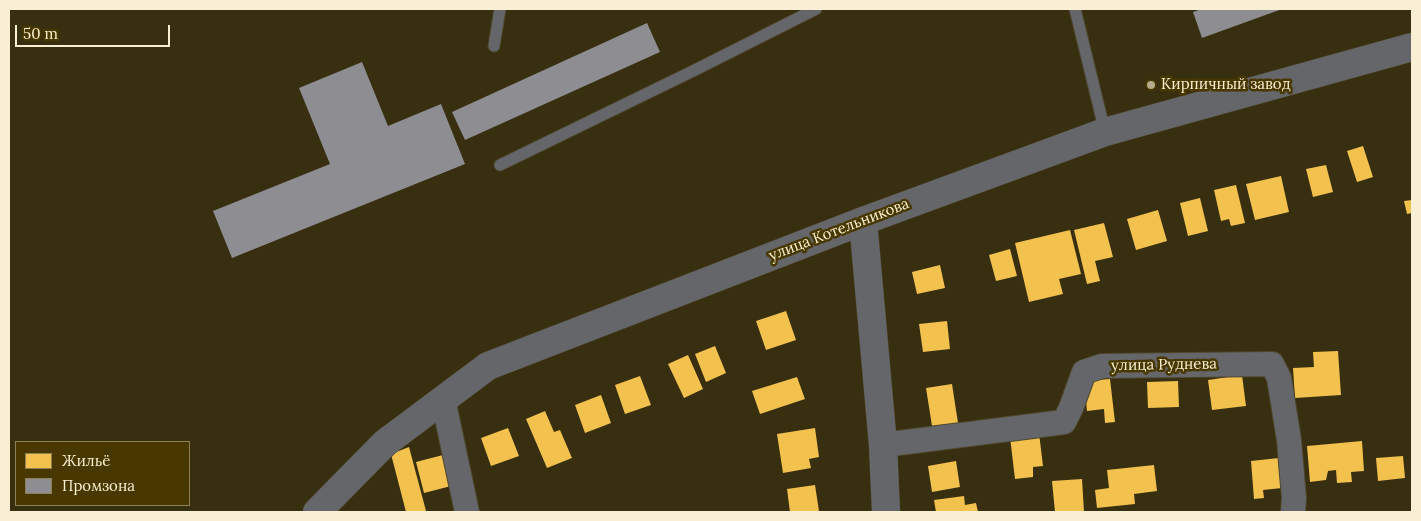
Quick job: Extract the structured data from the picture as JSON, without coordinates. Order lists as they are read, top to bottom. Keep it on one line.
{"streets":{"street":["улица Котельникова","улица Руднева"]},"places":["Кирпичный завод"],"legend":["Жильё","Промзона"],"scale_bar":"50 m"}
